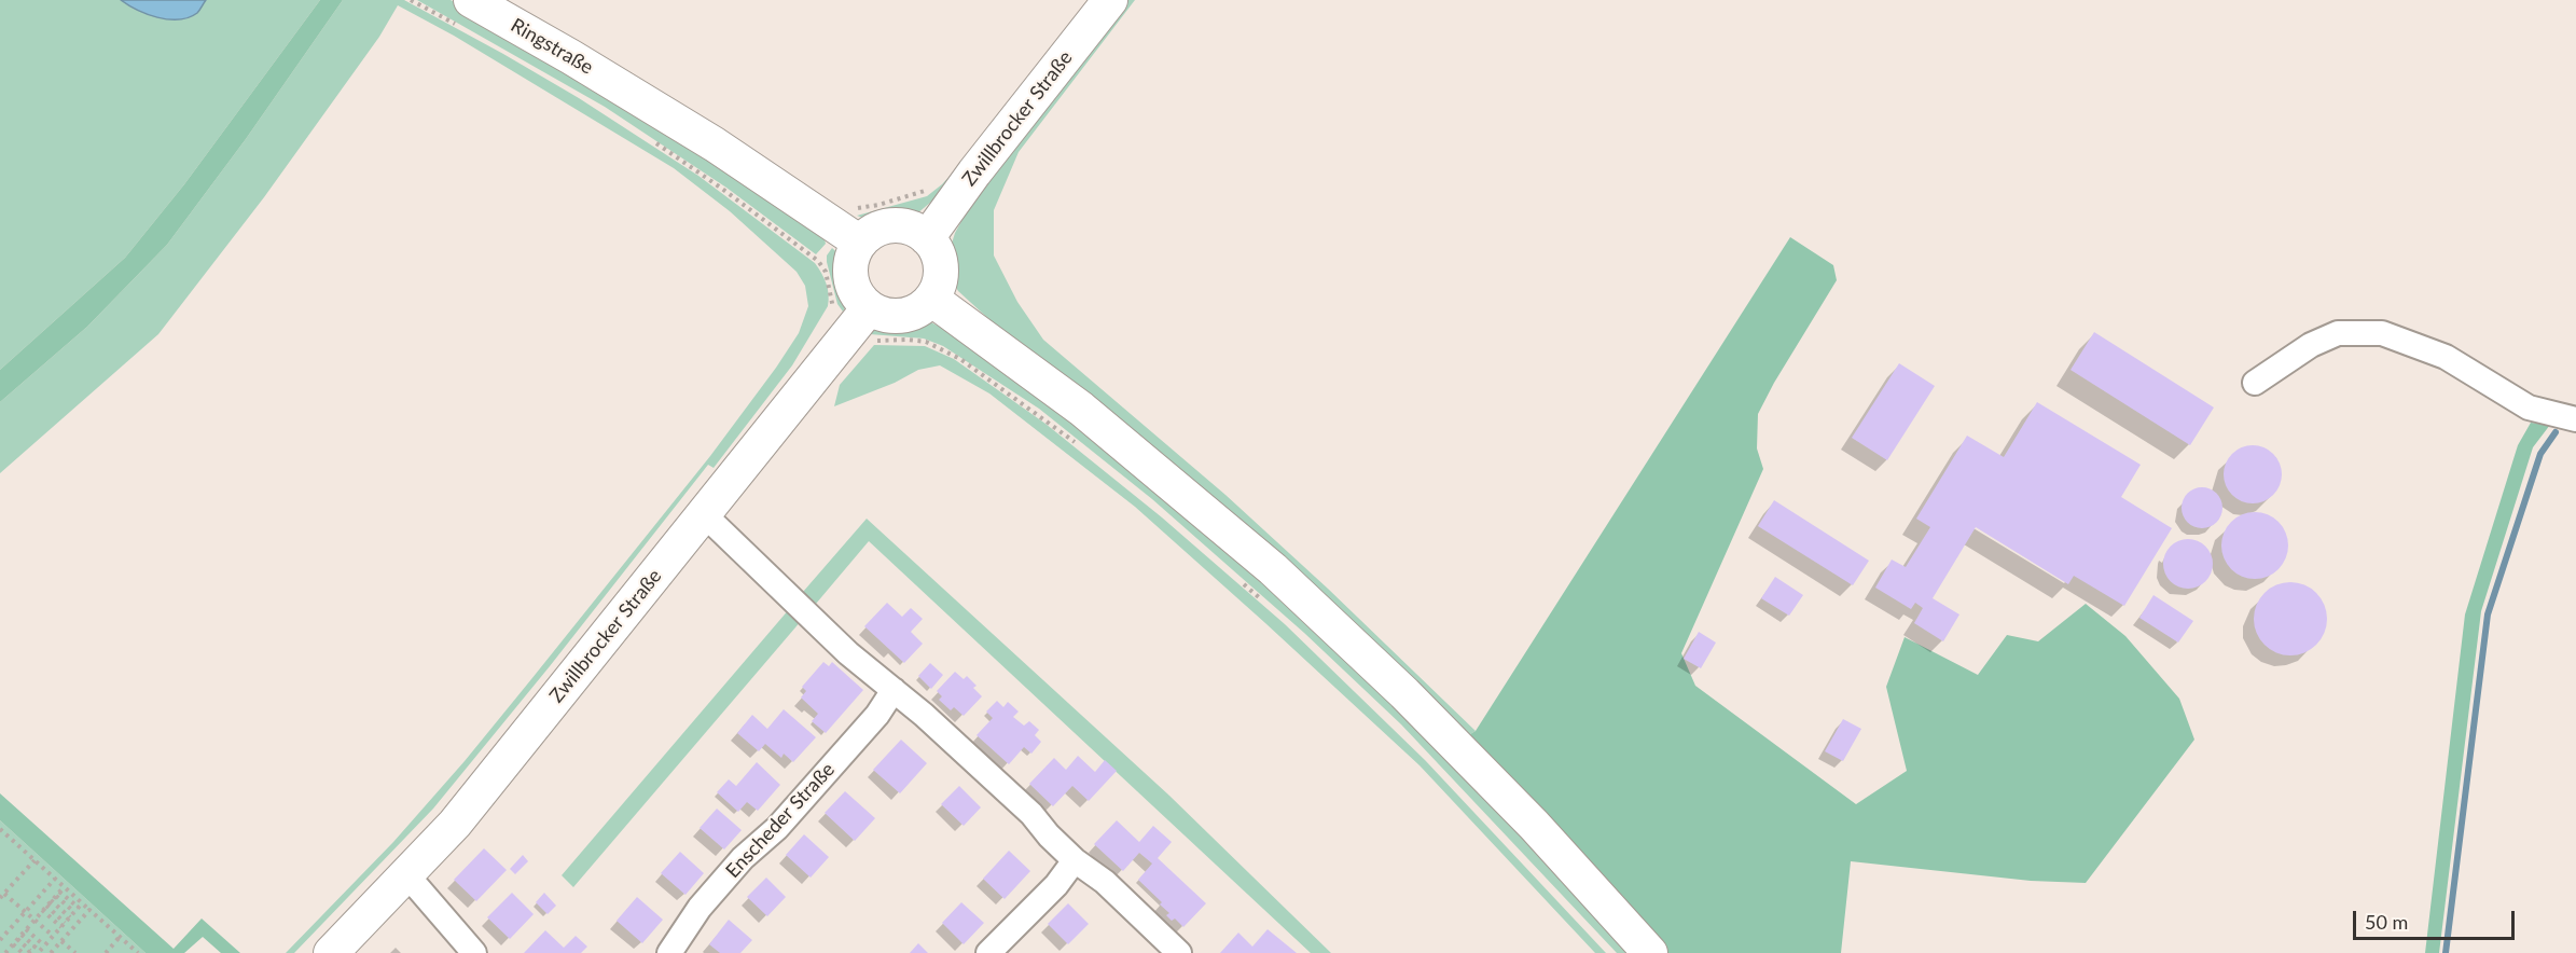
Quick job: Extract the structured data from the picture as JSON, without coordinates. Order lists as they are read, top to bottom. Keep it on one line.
{"streets":{"main road":["Ringstraße","Zwillbrocker Straße"],"street":["Enscheder Straße"]},"crossings":[["Ringstraße","Zwillbrocker Straße"]],"scale_bar":"50 m"}
